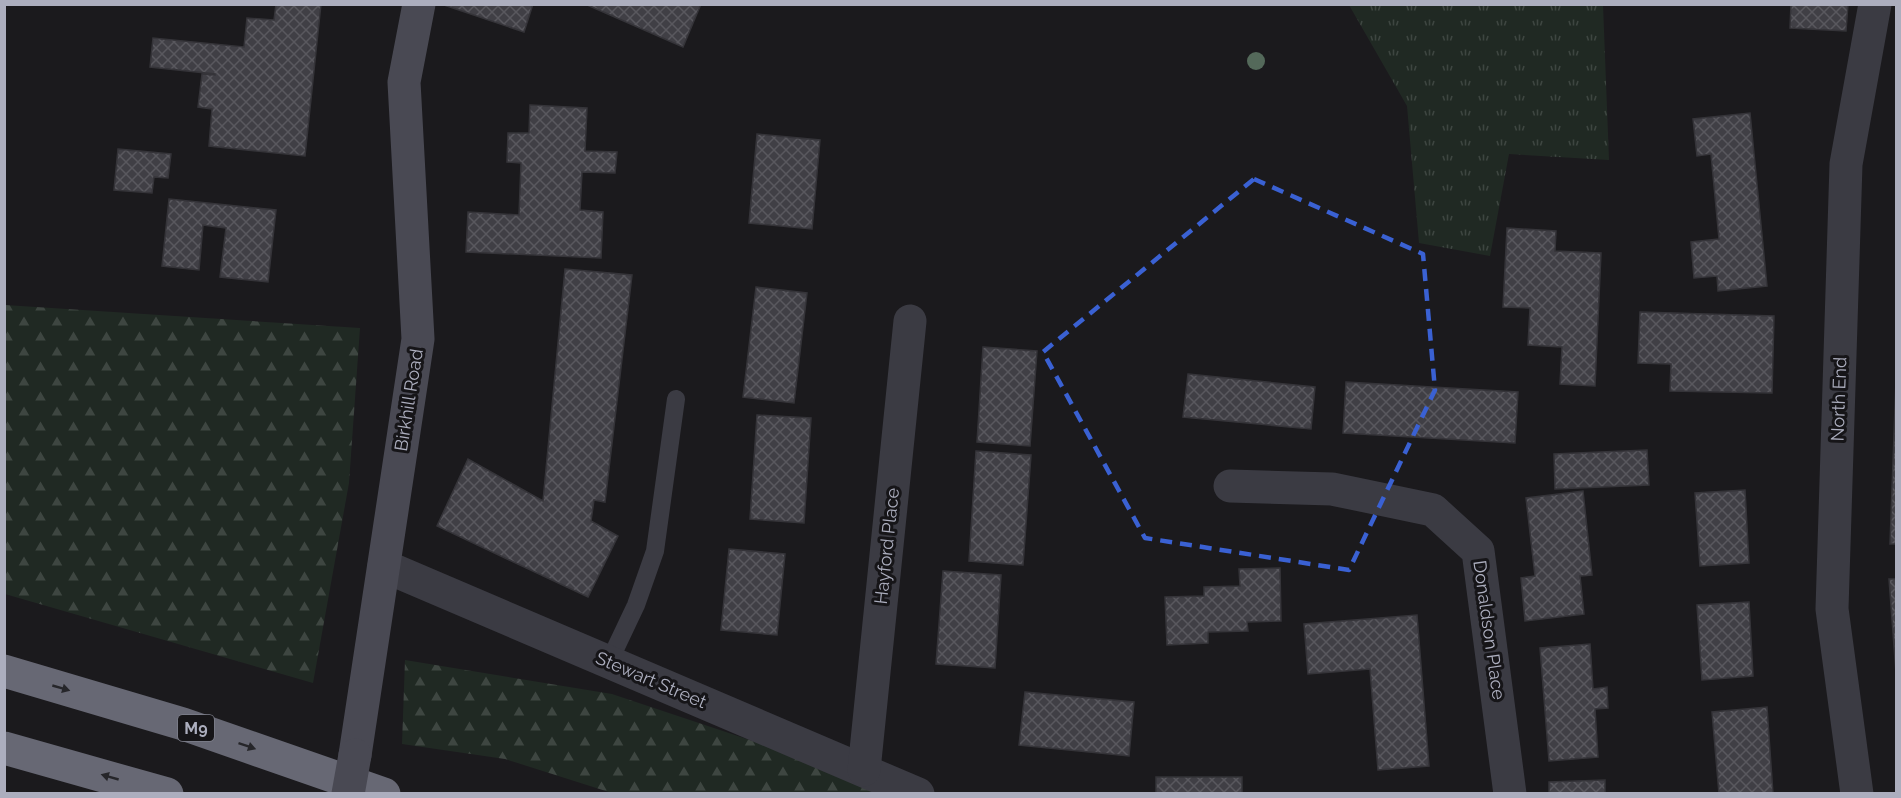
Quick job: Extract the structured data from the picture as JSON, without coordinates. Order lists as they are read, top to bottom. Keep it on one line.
{"streets":{"highway":["M9"],"street":["North End","Birkhill Road","Hayford Place","Donaldson Place","Stewart Street"]},"crossings":[["Birkhill Road","Stewart Street"],["Hayford Place","Stewart Street"]]}
